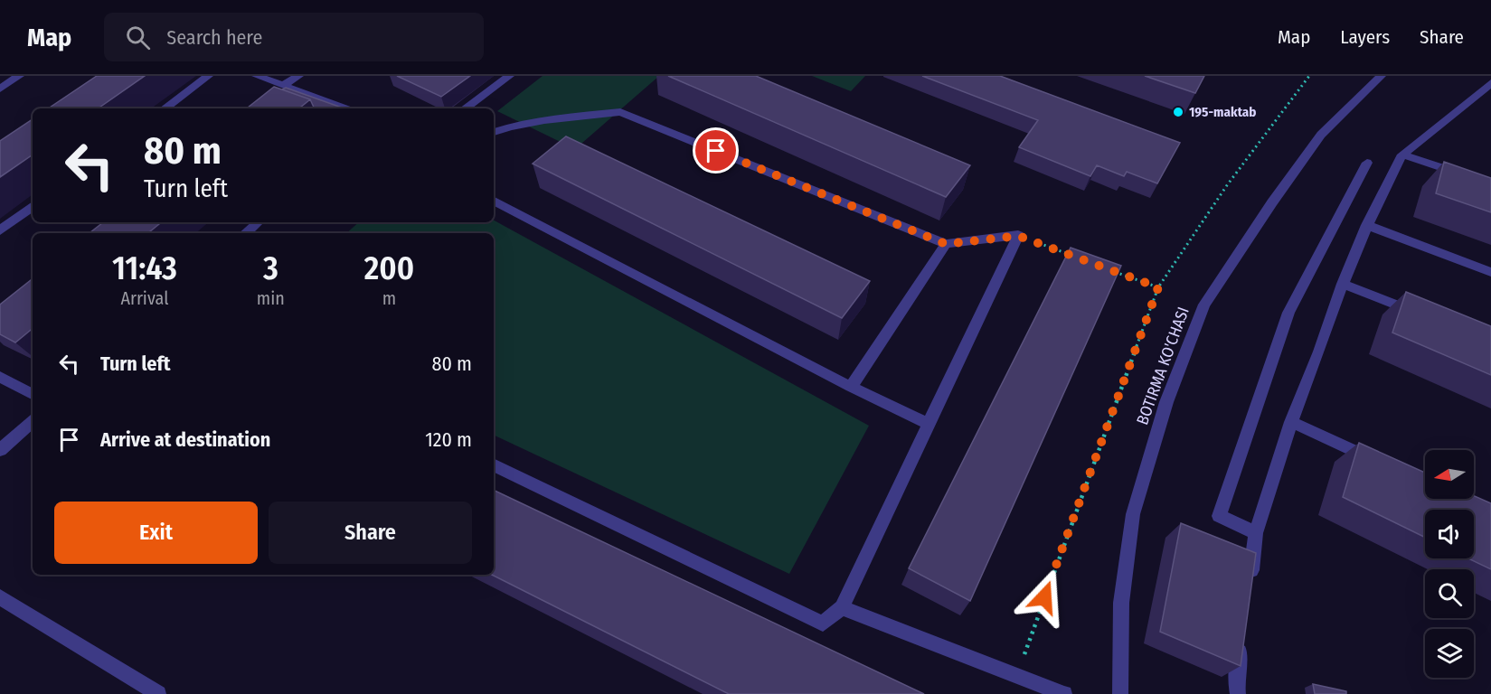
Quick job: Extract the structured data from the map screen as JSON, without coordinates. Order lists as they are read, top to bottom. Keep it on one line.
{"streets":{"street":["BOTIRMA KO'CHASI"]},"places":["195-maktab"],"north":"left","page":{"header":"Map","search":"Search here","nav":["Map","Layers","Share"],"turn":["80 m","Turn left"],"eta":["11:43","Arrival","3","min","200","m"],"list":[{"name":"Turn left","value":"80 m"},{"name":"Arrive at destination","value":"120 m"}],"buttons":["Exit","Share"]}}
